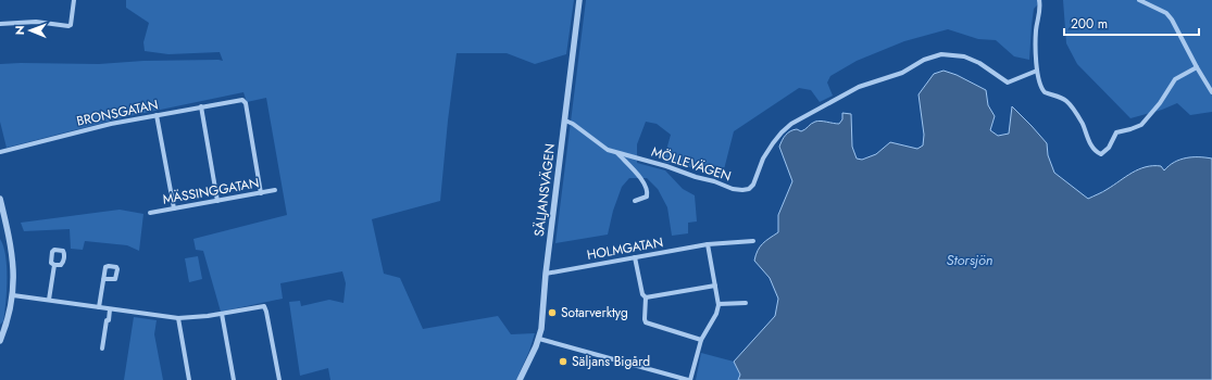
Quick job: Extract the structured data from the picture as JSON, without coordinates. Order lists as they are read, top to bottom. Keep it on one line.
{"streets":{"street":["BRONSGATAN","MÖLLEVÄGEN","SÄLJANSVÄGEN","MÄSSINGGATAN","HOLMGATAN"]},"crossings":[["BRONSGATAN","MÄSSINGGATAN"],["MÖLLEVÄGEN","SÄLJANSVÄGEN"],["SÄLJANSVÄGEN","HOLMGATAN"]],"water":["Storsjön"],"places":["Sotarverktyg","Säljans Bigård"],"scale_bar":"200 m","north":"left"}
